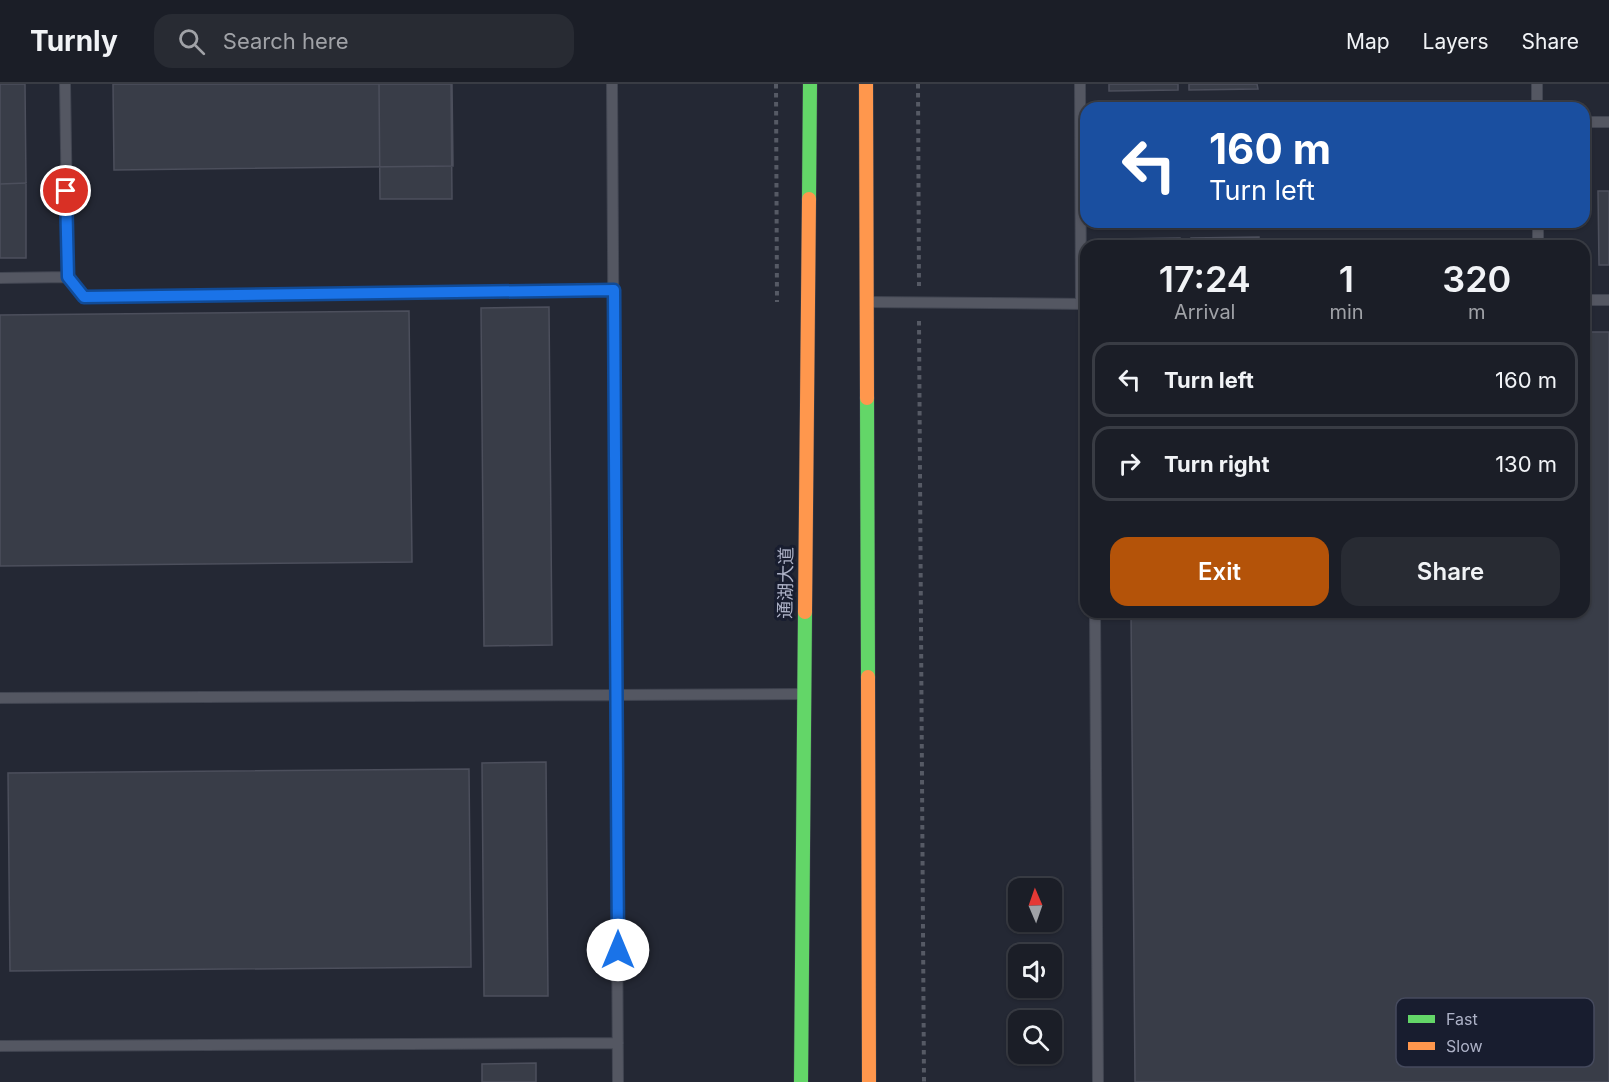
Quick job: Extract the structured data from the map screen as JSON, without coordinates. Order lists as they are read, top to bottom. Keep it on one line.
{"streets":{"main road":["通湖大道"]},"legend":["Fast","Slow"],"north":"top","page":{"header":"Turnly","search":"Search here","nav":["Map","Layers","Share"],"turn":["160 m","Turn left"],"eta":["17:24","Arrival","1","min","320","m"],"list":[{"name":"Turn left","value":"160 m"},{"name":"Turn right","value":"130 m"}],"buttons":["Exit","Share"]}}
